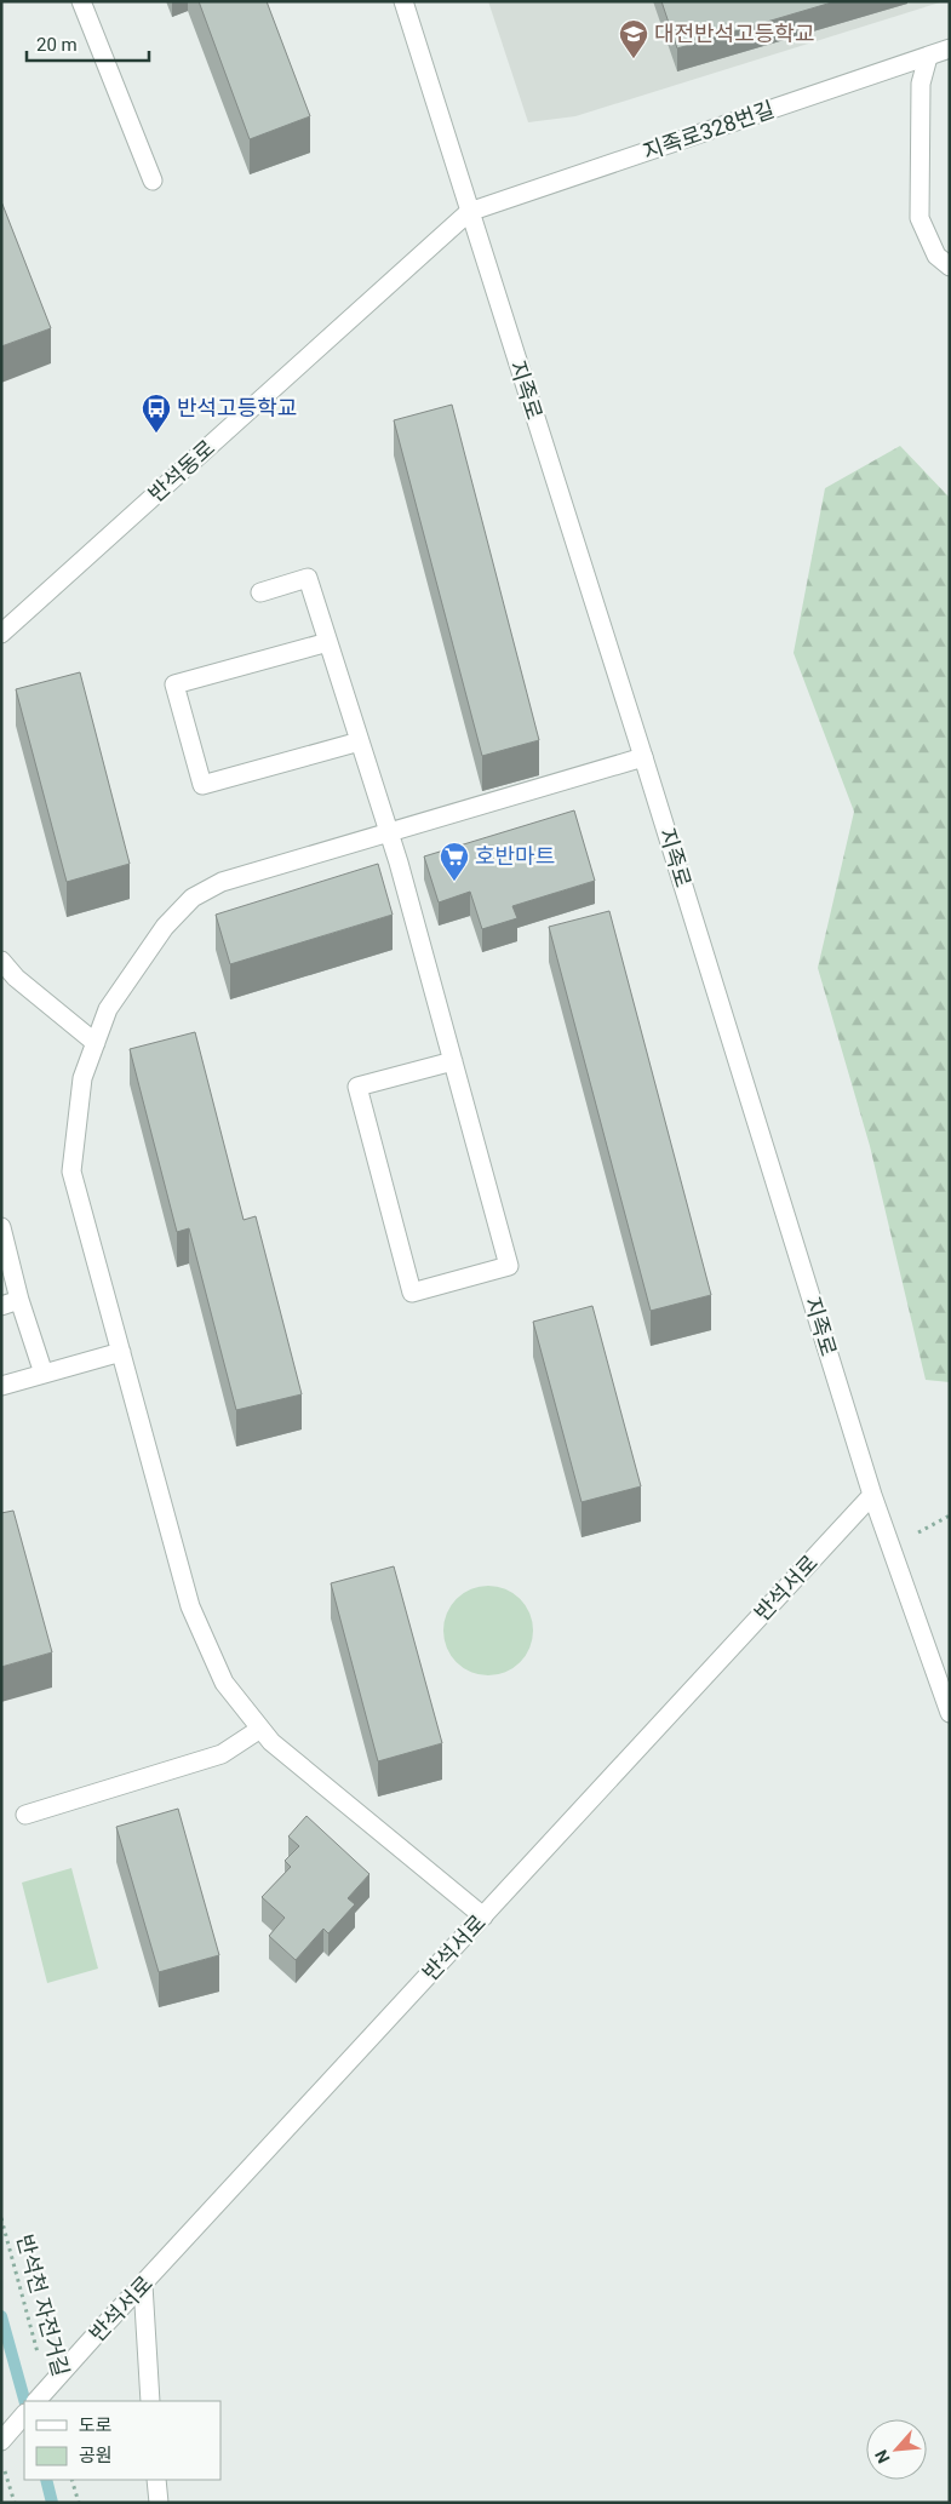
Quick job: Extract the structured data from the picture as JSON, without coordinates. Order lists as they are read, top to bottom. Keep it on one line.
{"streets":{"street":["지족로328번길","지족로","반석동로","반석서로"],"path":["반석천 자전거길"]},"crossings":[["지족로328번길","지족로"],["지족로328번길","반석동로"],["지족로","반석동로"],["지족로","반석서로"]],"places":{"school or university":["대전반석고등학교"],"bus stop":["반석고등학교"],"supermarket":["호반마트"]},"legend":["도로","공원"],"scale_bar":"20 m","north":"bottom left"}
